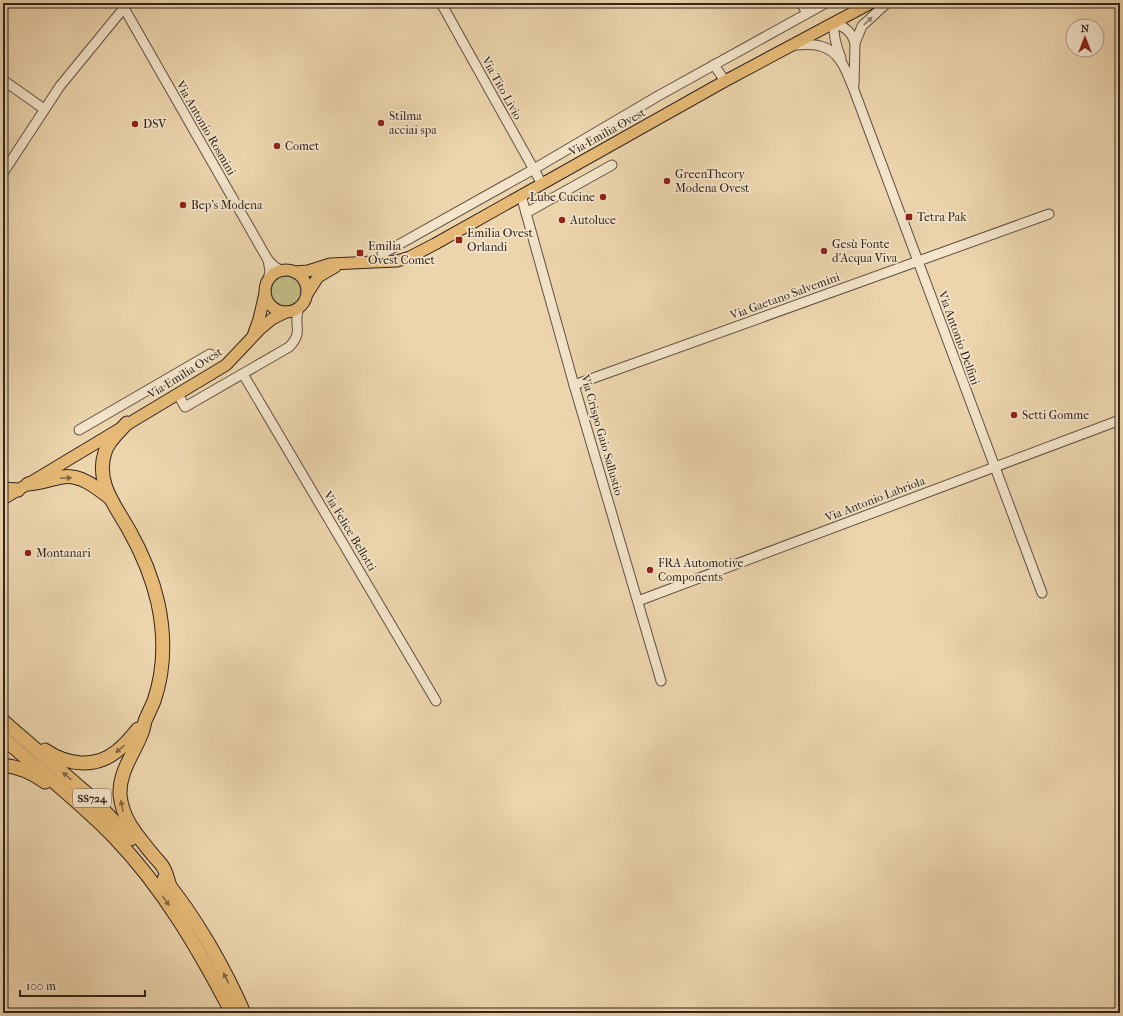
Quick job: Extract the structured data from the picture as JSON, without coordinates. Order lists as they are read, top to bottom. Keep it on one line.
{"streets":{"highway":["SS724"],"main road":["Via Emilia Ovest"],"street":["Via Tito Livio","Via Antonio Rosmini","Via Gaetano Salvemini","Via Antonio Delfini","Via Crispo Gaio Sallustio","Via Antonio Labriola","Via Felice Bellotti"]},"crossings":[["Via Tito Livio","Via Emilia Ovest"],["Via Emilia Ovest","Via Antonio Delfini"],["Via Emilia Ovest","Via Crispo Gaio Sallustio"],["Via Gaetano Salvemini","Via Antonio Delfini"],["Via Gaetano Salvemini","Via Crispo Gaio Sallustio"],["Via Antonio Delfini","Via Antonio Labriola"],["Via Crispo Gaio Sallustio","Via Antonio Labriola"]],"places":{"other":["Stilma acciai spa","DSV","Comet","GreenTheory Modena Ovest","Lube Cucine","Bep's Modena","Autoluce","Gesù Fonte d'Acqua Viva","Setti Gomme","Montanari","FRA Automotive Components"],"transit":["Tetra Pak","Emilia Ovest Orlandi","Emilia Ovest Comet"]},"scale_bar":"100 m","north":"top"}
